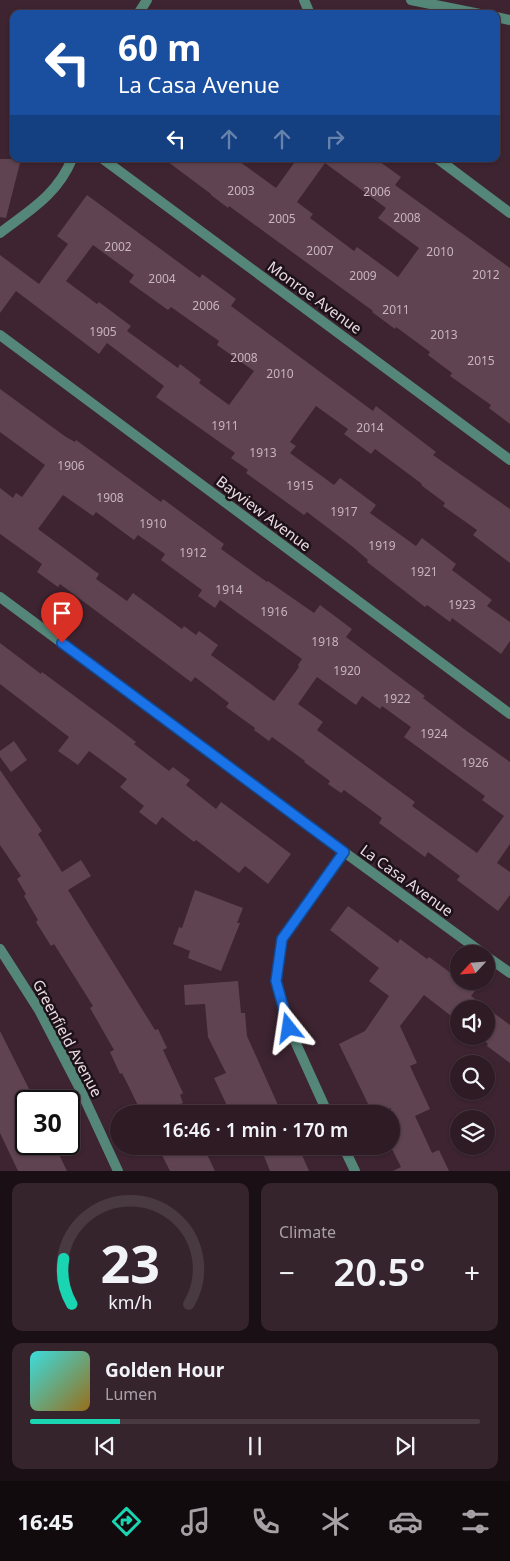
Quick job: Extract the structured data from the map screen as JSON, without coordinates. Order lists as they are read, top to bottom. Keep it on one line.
{"streets":{"street":["Monroe Avenue","Bayview Avenue","La Casa Avenue","Greenfield Avenue"]},"house_numbers":["2003","2006","2008","2005","2002","2007","2010","2012","2009","2004","2006","2011","1905","2013","2008","2015","2010","1911","2014","1913","1906","1915","1908","1917","1910","1919","1912","1921","1914","1923","1916","1918","1920","1922","1924","1926"],"north":"bottom left","page":{"turn":["60 m","La Casa Avenue"],"limit":"30","trip":"16:46 · 1 min · 170 m","tile":"Climate","heat":["−","20.5°","+"],"song":["Golden Hour","Lumen"],"tabs":"16:45","gauge":["23","km/h"]}}
